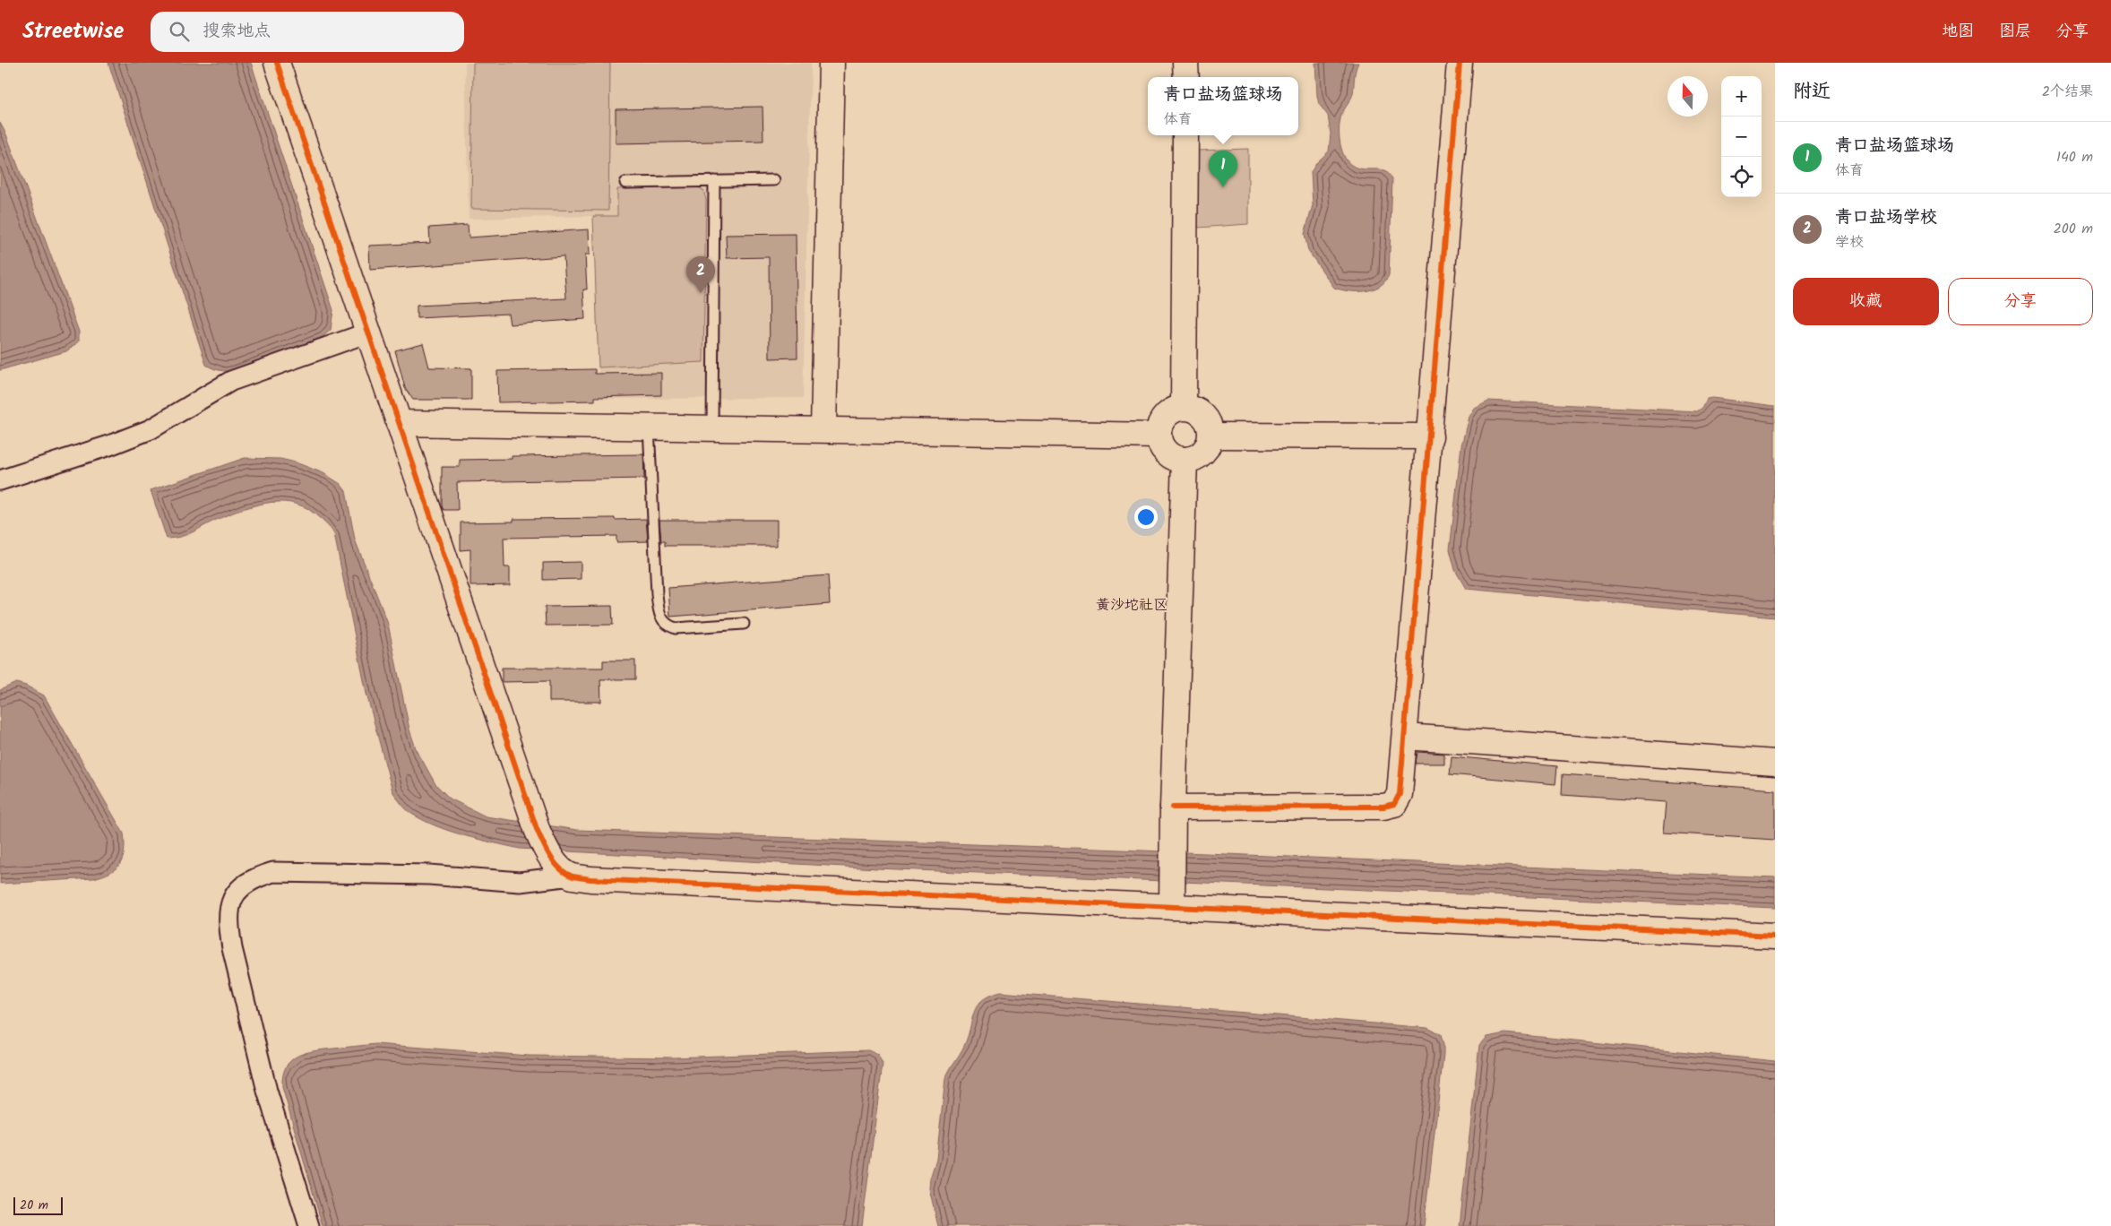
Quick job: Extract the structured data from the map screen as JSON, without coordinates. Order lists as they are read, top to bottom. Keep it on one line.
{"districts":["黄沙坨社区"],"scale_bar":"20 m","north":"top","page":{"header":"Streetwise","search":"搜索地点","nav":["地图","图层","分享"],"heading":["附近","2个结果"],"map_buttons":["+","−"],"popup":["青口盐场篮球场","体育"],"list":[{"mark":"1","name":"青口盐场篮球场","note":"体育","value":"140 m"},{"mark":"2","name":"青口盐场学校","note":"学校","value":"200 m"}],"pins":["1","2"],"buttons":["收藏","分享"],"scale":"20 m"}}
